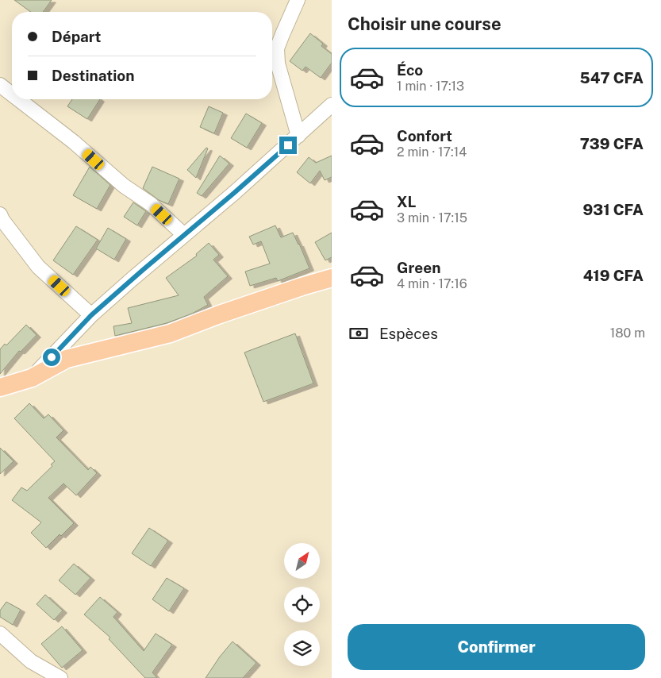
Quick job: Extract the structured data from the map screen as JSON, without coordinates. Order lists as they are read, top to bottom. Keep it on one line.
{"north":"top right","page":{"heading":"Choisir une course","banner":["Départ","Destination"],"list":[{"name":"Éco","note":"1 min · 17:13","value":"547 CFA"},{"name":"Confort","note":"2 min · 17:14","value":"739 CFA"},{"name":"XL","note":"3 min · 17:15","value":"931 CFA"},{"name":"Green","note":"4 min · 17:16","value":"419 CFA"}],"pay":["Espèces","180 m"],"buttons":"Confirmer"}}
